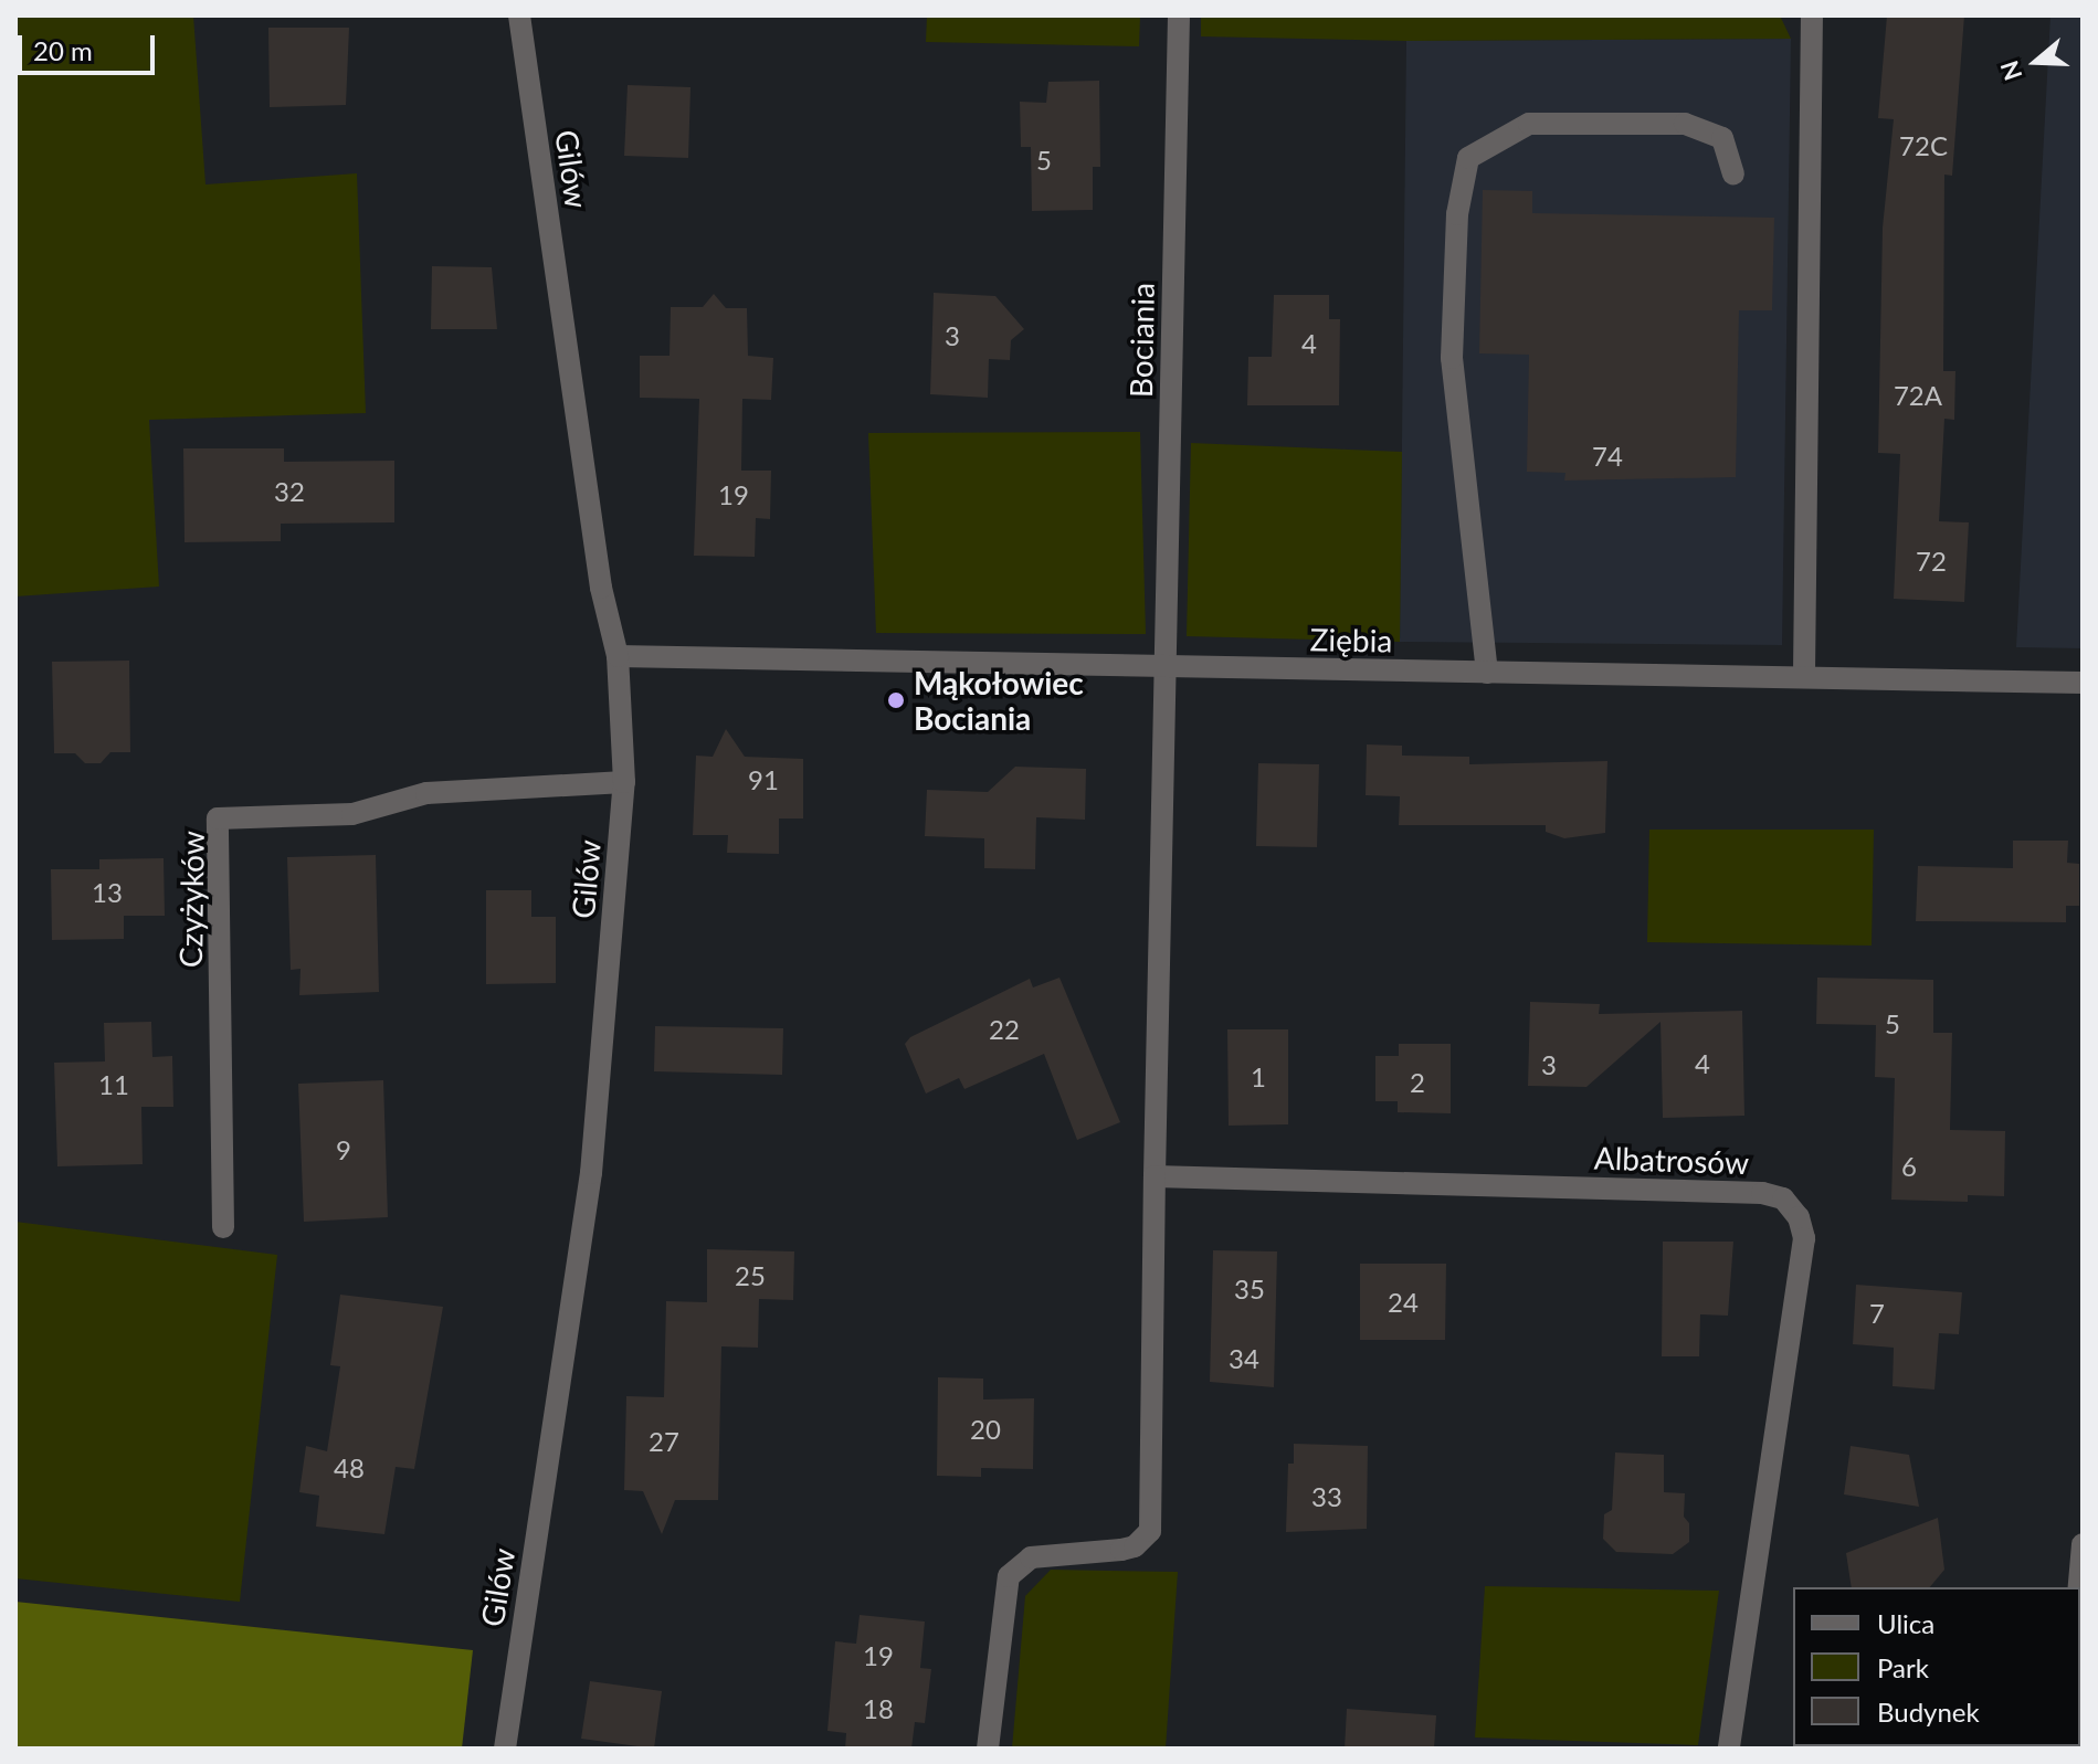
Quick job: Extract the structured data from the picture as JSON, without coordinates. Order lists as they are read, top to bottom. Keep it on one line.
{"streets":{"street":["Gilów","Bociania","Ziębia","Czyżyków","Albatrosów"]},"crossings":[["Gilów","Ziębia"],["Gilów","Czyżyków"],["Bociania","Ziębia"]],"places":["Mąkołowiec Bociania"],"house_numbers":["72C","5","3","4","72A","74","32","19","72","91","13","5","22","4","3","1","2","11","9","6","25","35","24","7","34","20","27","48","33","19","18"],"legend":["Ulica","Park","Budynek"],"scale_bar":"20 m","north":"left"}
